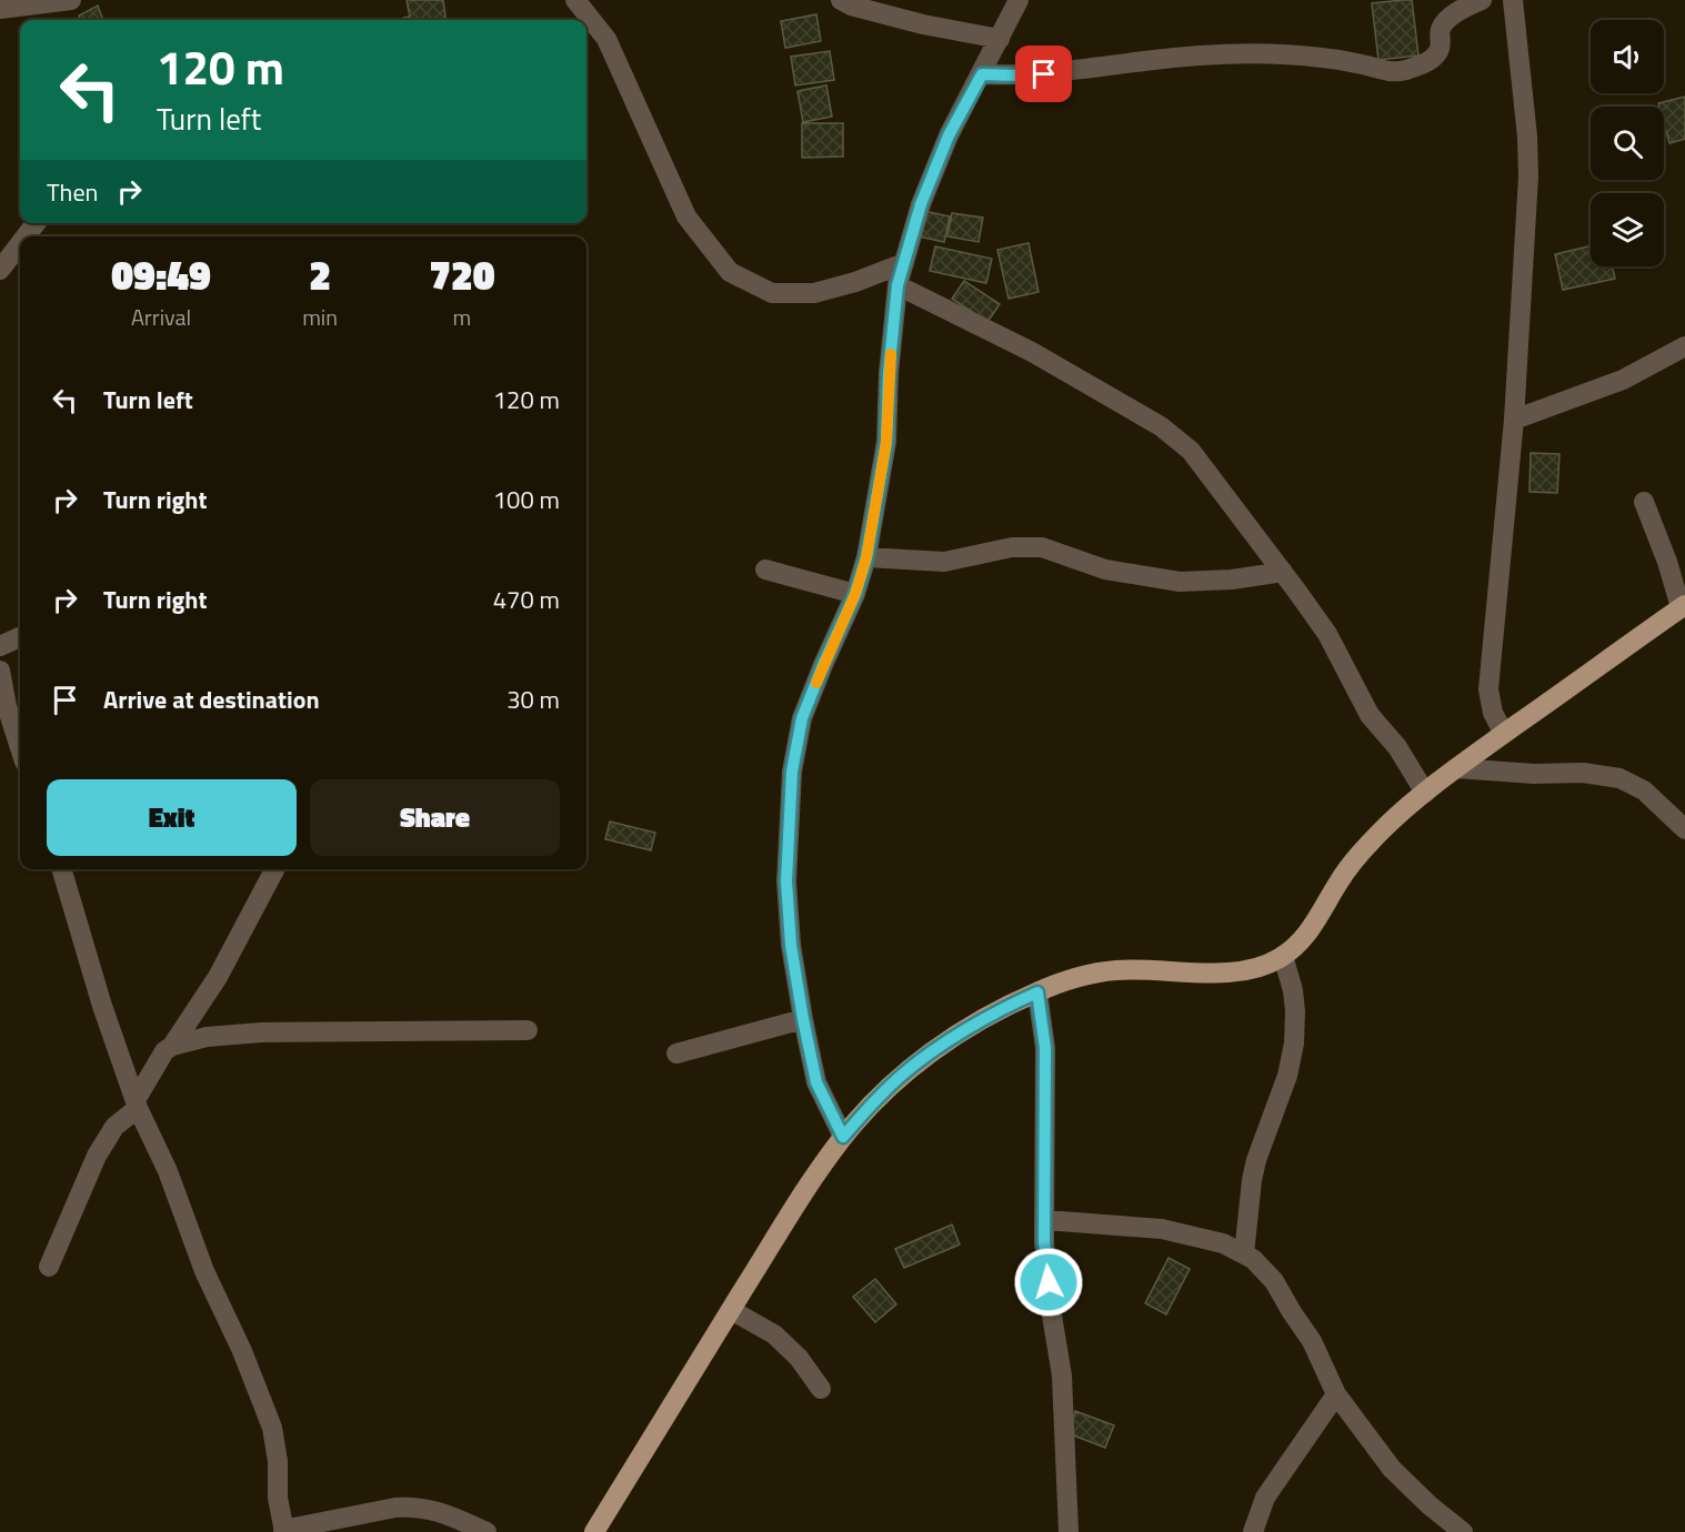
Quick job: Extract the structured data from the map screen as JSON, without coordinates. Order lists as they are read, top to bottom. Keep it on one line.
{"page":{"turn":["120 m","Turn left"],"then":"Then","eta":["09:49","Arrival","2","min","720","m"],"list":[{"name":"Turn left","value":"120 m"},{"name":"Turn right","value":"100 m"},{"name":"Turn right","value":"470 m"},{"name":"Arrive at destination","value":"30 m"}],"buttons":["Exit","Share"]}}
